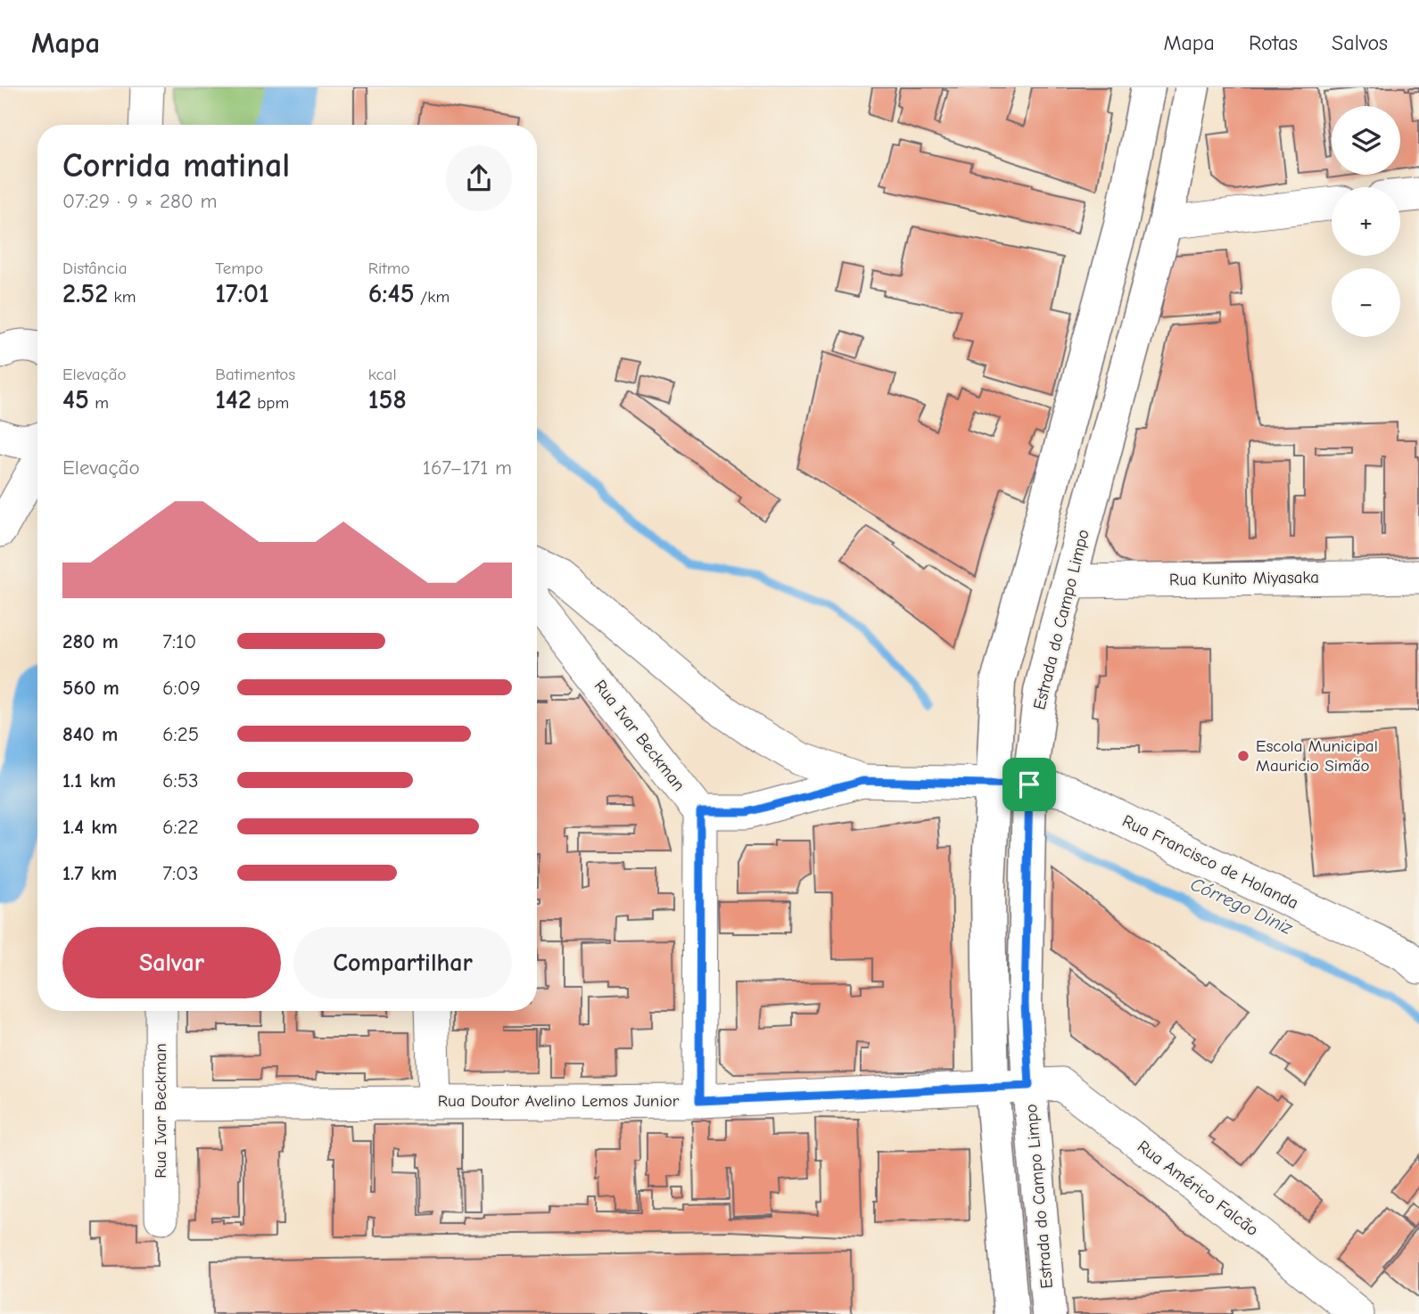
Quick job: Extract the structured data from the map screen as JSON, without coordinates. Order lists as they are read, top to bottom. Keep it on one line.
{"streets":{"main road":["Estrada do Campo Limpo"],"street":["Rua Kunito Miyasaka","Rua Ivar Beckman","Rua Francisco de Holanda","Rua Doutor Avelino Lemos Junior","Rua Américo Falcão"]},"crossings":[["Rua Kunito Miyasaka","Estrada do Campo Limpo"],["Estrada do Campo Limpo","Rua Francisco de Holanda"],["Estrada do Campo Limpo","Rua Doutor Avelino Lemos Junior"],["Estrada do Campo Limpo","Rua Américo Falcão"],["Rua Ivar Beckman","Rua Doutor Avelino Lemos Junior"],["Rua Doutor Avelino Lemos Junior","Rua Américo Falcão"]],"water":["Córrego Diniz"],"places":["Escola Municipal Mauricio Simão"],"page":{"header":"Mapa","nav":["Mapa","Rotas","Salvos"],"map_buttons":["+","−"],"heading":["Corrida matinal","07:29 · 9 × 280 m"],"stats":[["Distância","2.52 km"],["Tempo","17:01"],["Ritmo","6:45 /km"],["Elevação","45 m"],["Batimentos","142 bpm"],["kcal","158"]],"chart":["Elevação","167–171 m"],"list":[{"name":"280 m","note":"7:10"},{"name":"560 m","note":"6:09"},{"name":"840 m","note":"6:25"},{"name":"1.1 km","note":"6:53"},{"name":"1.4 km","note":"6:22"},{"name":"1.7 km","note":"7:03"}],"buttons":["Salvar","Compartilhar"]}}
